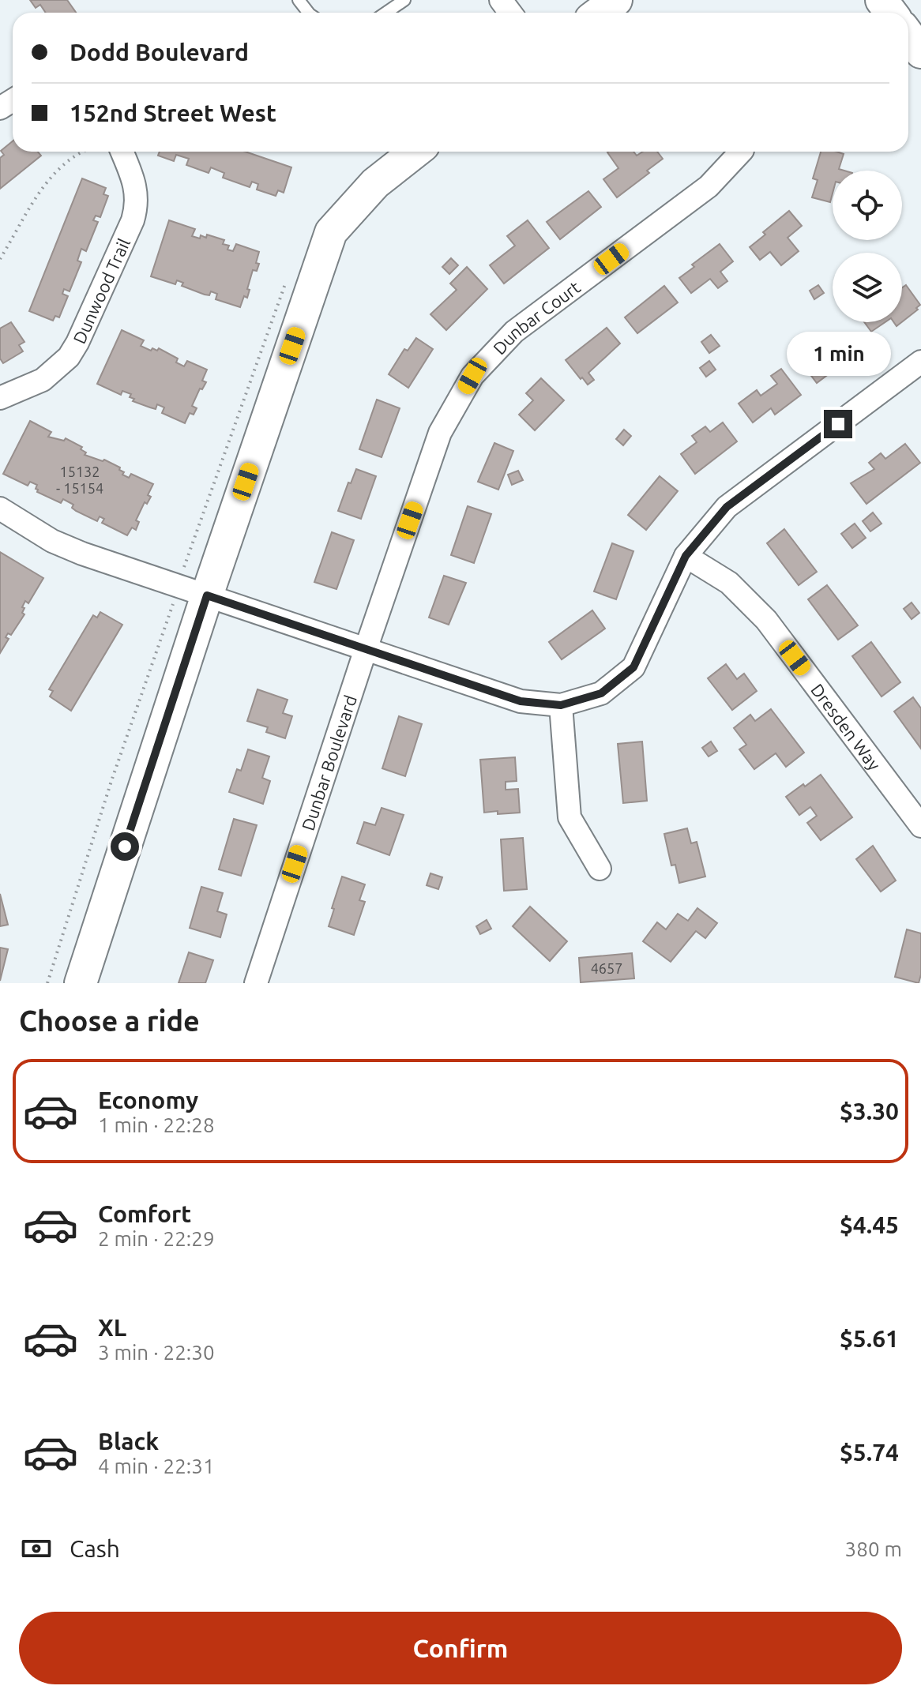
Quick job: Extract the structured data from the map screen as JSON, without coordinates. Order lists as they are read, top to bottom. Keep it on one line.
{"streets":{"street":["Dunwood Trail","Dunbar Court","Dresden Way","Dunbar Boulevard"]},"crossings":[["Dunbar Court","Dunbar Boulevard"]],"house_numbers":["15132 - 15154","4657"],"page":{"banner":["Dodd Boulevard","152nd Street West"],"bubble":"1 min","heading":"Choose a ride","list":[{"name":"Economy","note":"1 min · 22:28","value":"$3.30"},{"name":"Comfort","note":"2 min · 22:29","value":"$4.45"},{"name":"XL","note":"3 min · 22:30","value":"$5.61"},{"name":"Black","note":"4 min · 22:31","value":"$5.74"}],"pay":["Cash","380 m"],"buttons":"Confirm"}}
